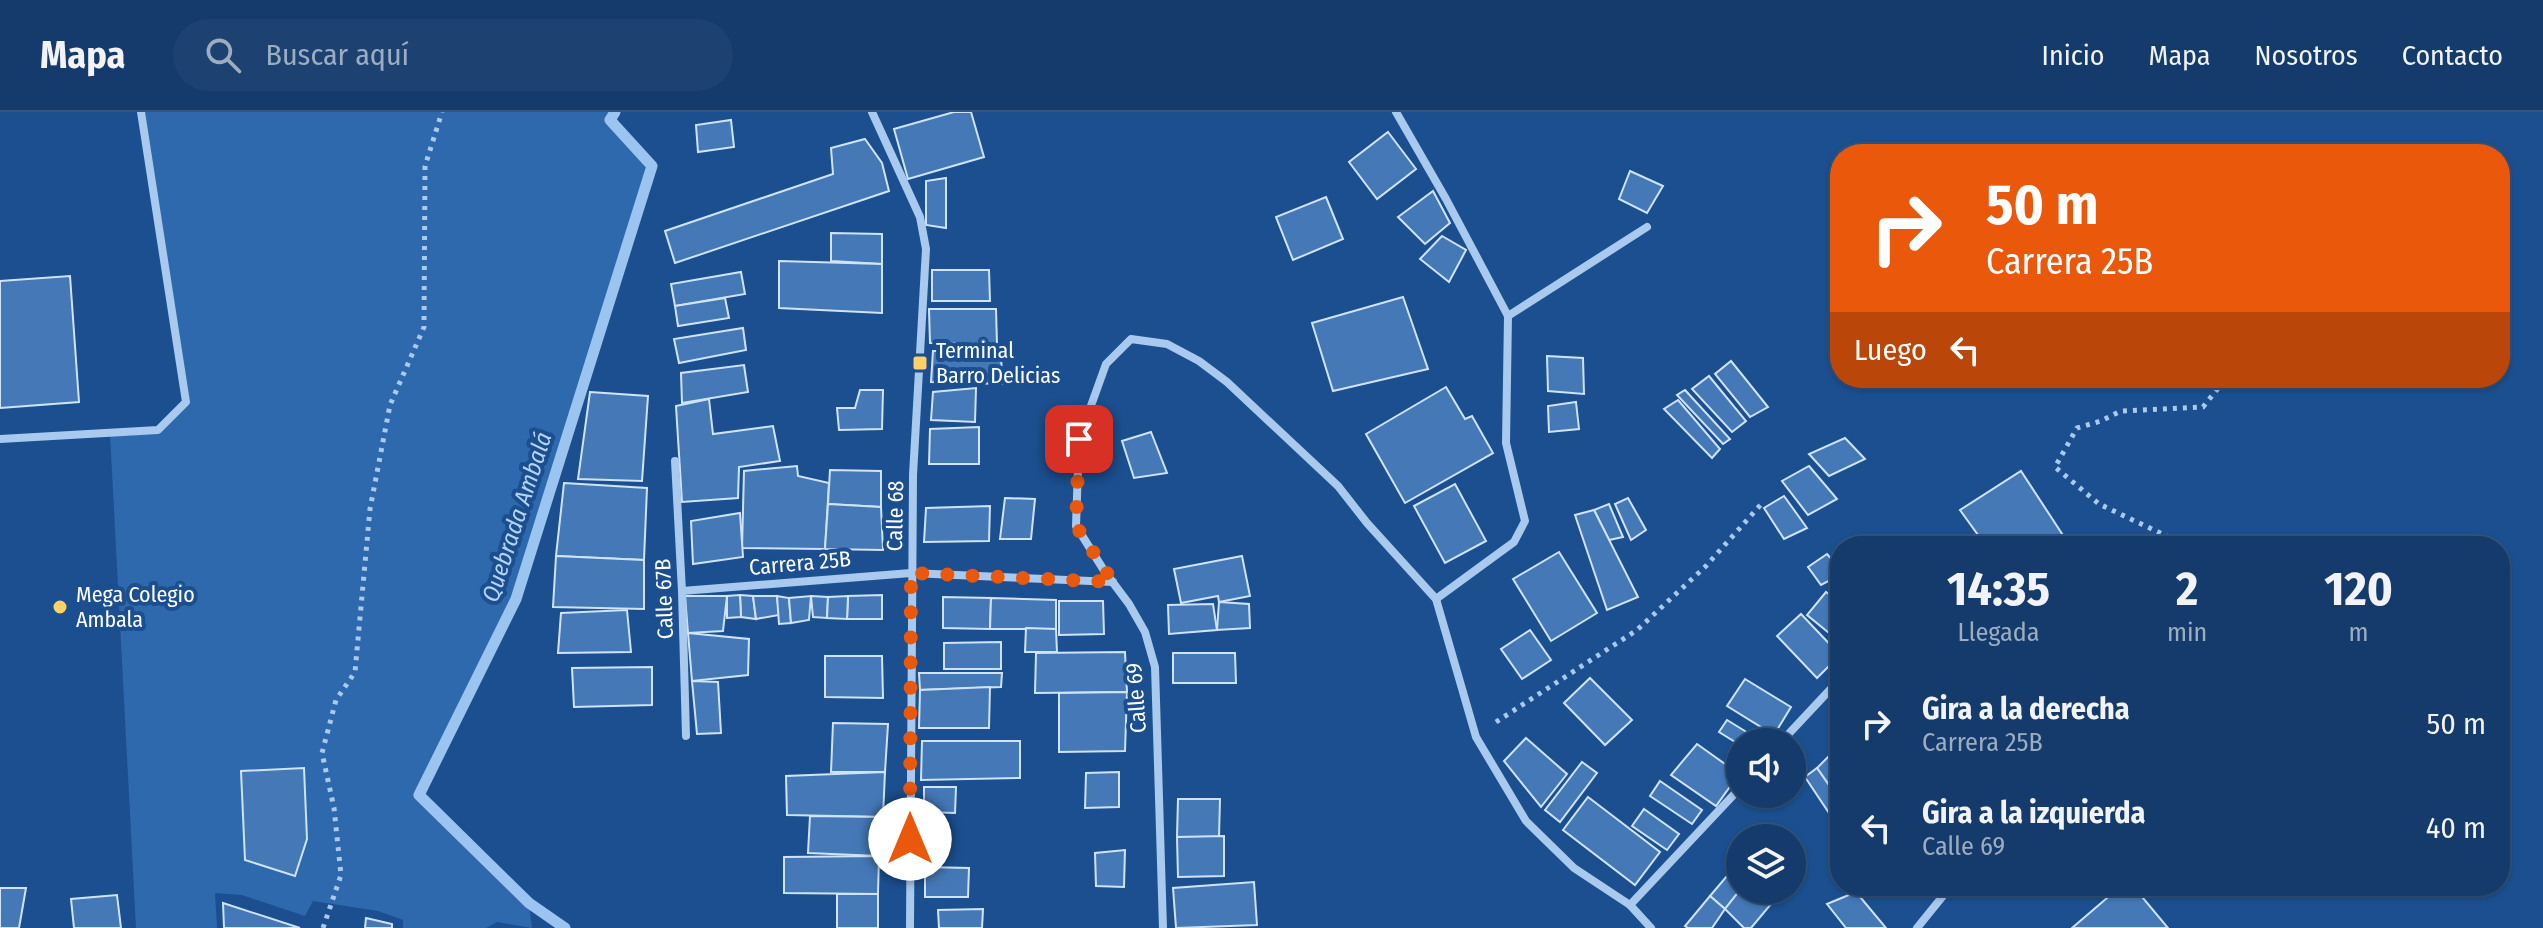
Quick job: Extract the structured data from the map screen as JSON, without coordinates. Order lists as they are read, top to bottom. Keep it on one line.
{"streets":{"street":["Calle 68","Carrera 25B","Calle 67B","Calle 69"]},"crossings":[["Calle 68","Carrera 25B"],["Carrera 25B","Calle 67B"],["Carrera 25B","Calle 69"]],"water":["Quebrada Ambalá"],"places":{"transit":["Terminal Barro Delicias"],"other":["Mega Colegio Ambala"]},"page":{"header":"Mapa","search":"Buscar aquí","nav":["Inicio","Mapa","Nosotros","Contacto"],"turn":["50 m","Carrera 25B"],"then":"Luego","eta":["14:35","Llegada","2","min","120","m"],"list":[{"name":"Gira a la derecha","note":"Carrera 25B","value":"50 m"},{"name":"Gira a la izquierda","note":"Calle 69","value":"40 m"}]}}
